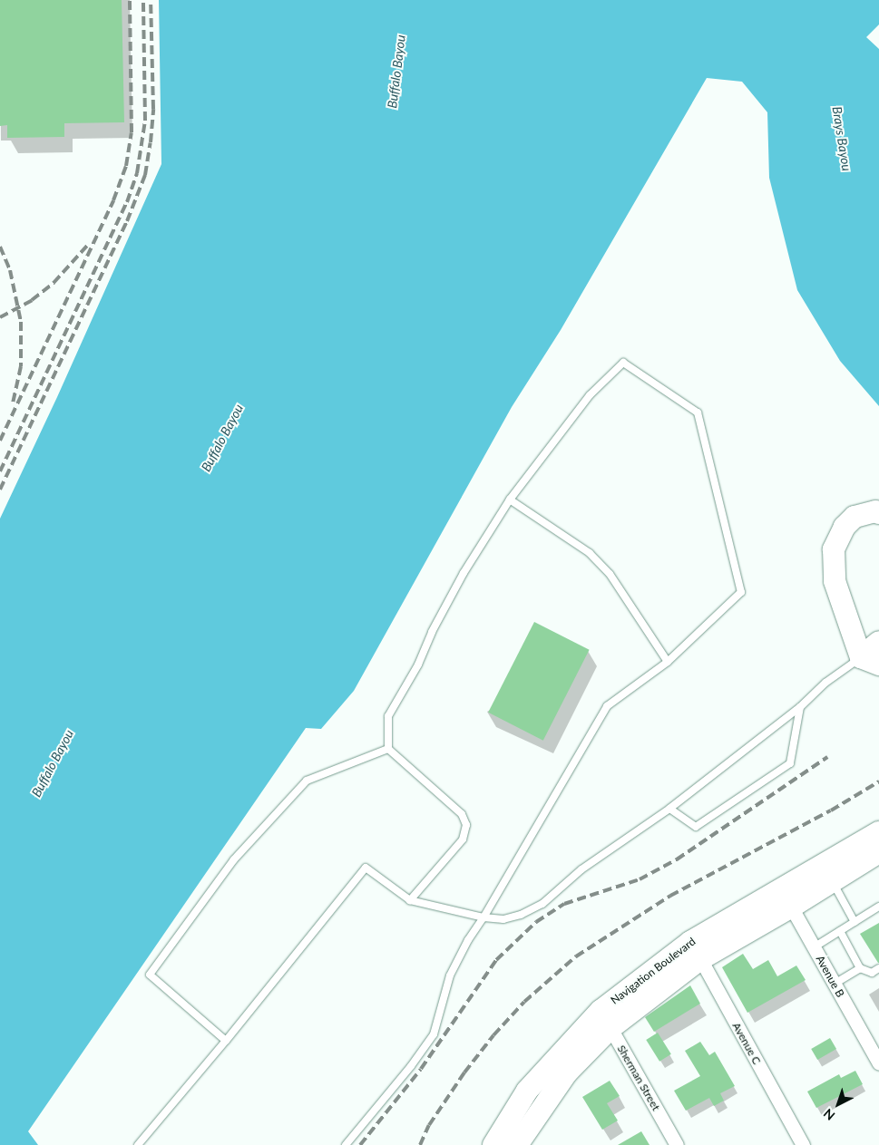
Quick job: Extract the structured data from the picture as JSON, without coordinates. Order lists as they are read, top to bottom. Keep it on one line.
{"streets":{"main road":["Navigation Boulevard"],"street":["Avenue B","Avenue C","Sherman Street"]},"crossings":[["Navigation Boulevard","Avenue B"],["Navigation Boulevard","Avenue C"],["Navigation Boulevard","Sherman Street"]],"water":["Buffalo Bayou","Brays Bayou"],"north":"bottom left"}
